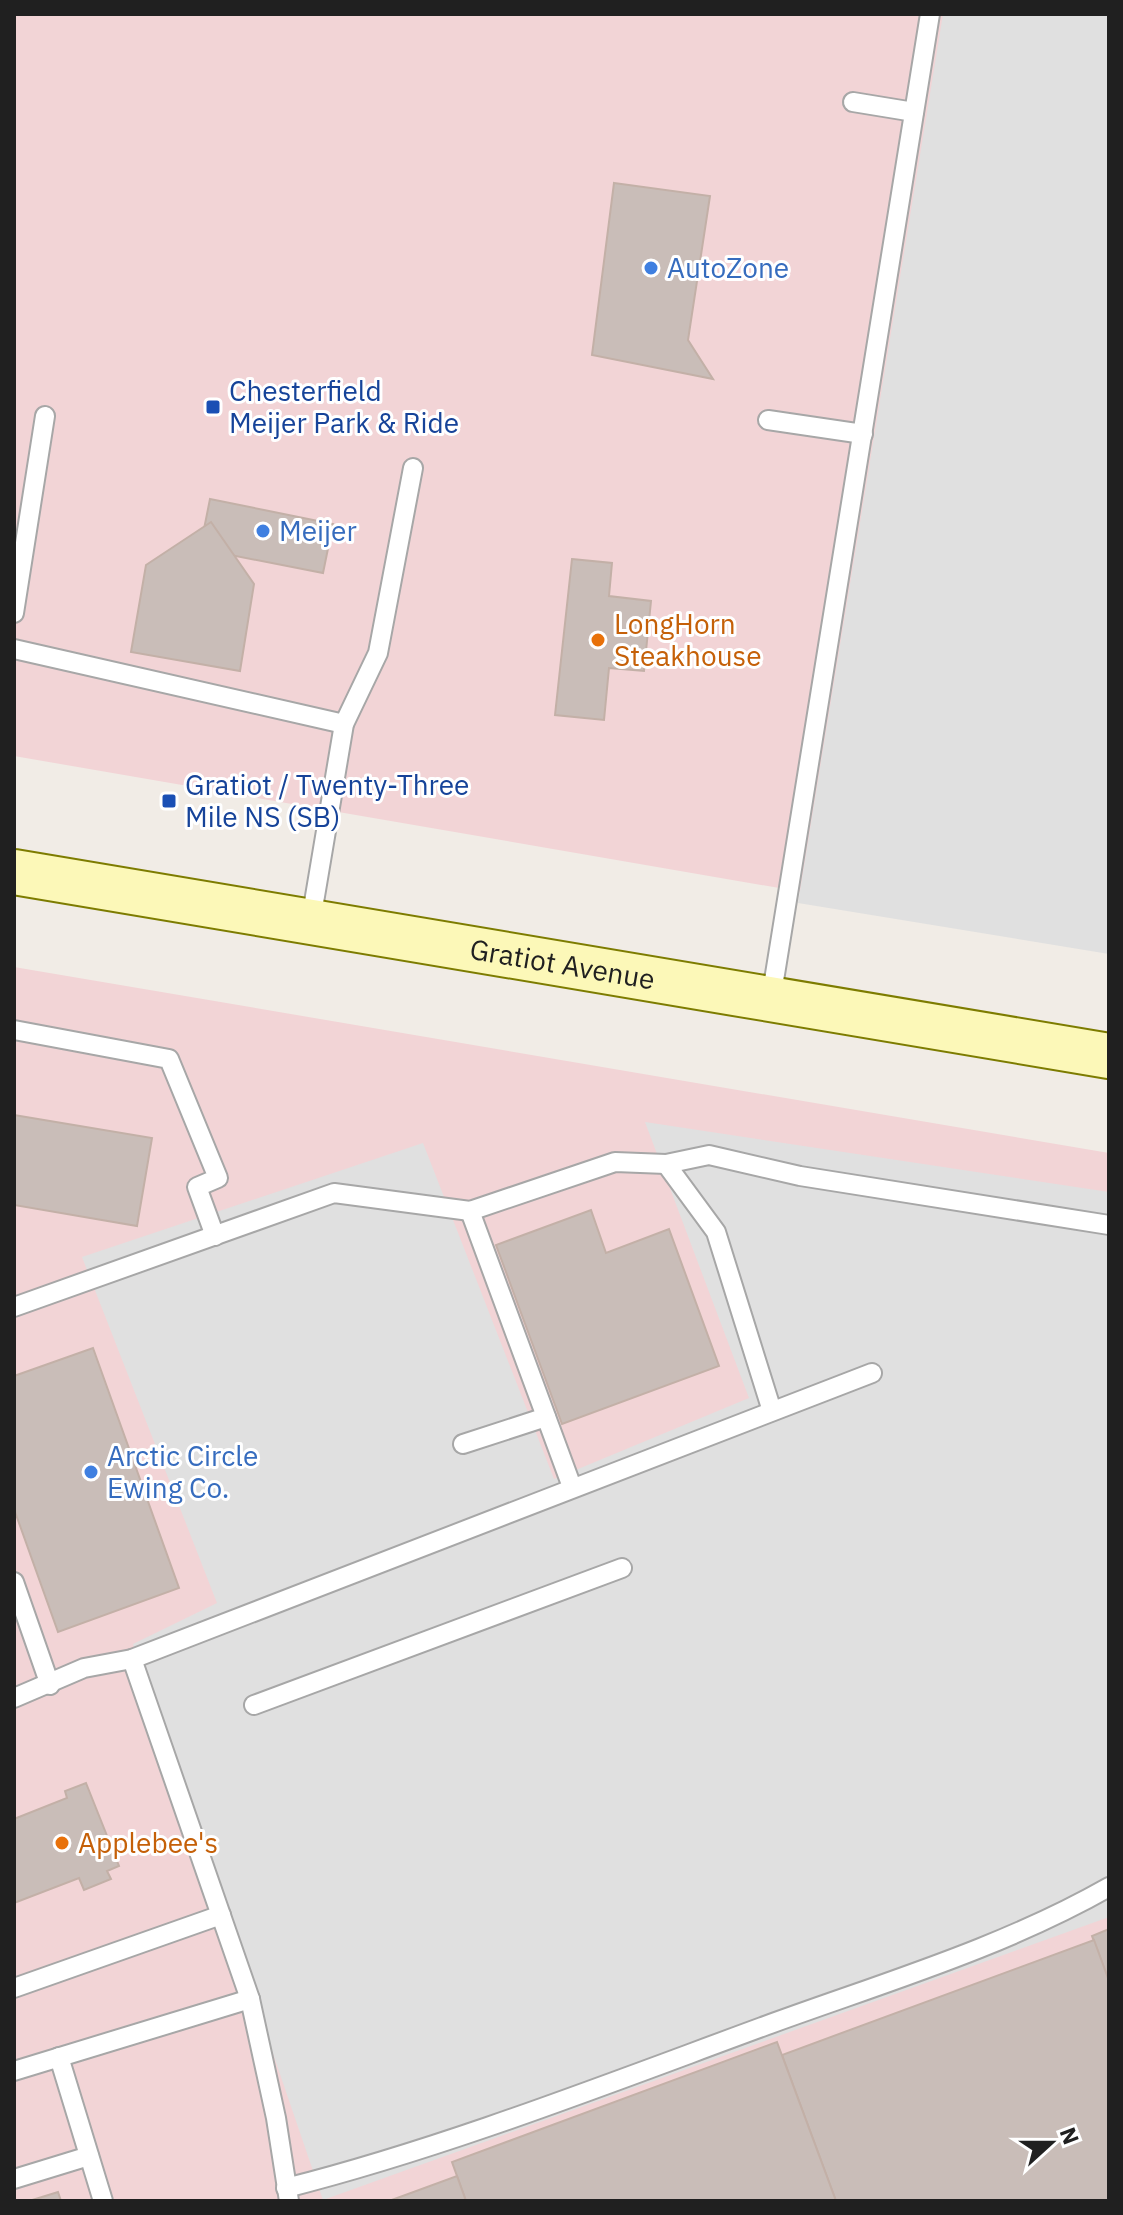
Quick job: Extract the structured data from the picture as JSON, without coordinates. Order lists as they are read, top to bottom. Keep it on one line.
{"streets":{"main road":["Gratiot Avenue"]},"places":{"other":["AutoZone","Meijer","LongHorn Steakhouse","Arctic Circle Ewing Co.","Applebee's"],"transit":["Chesterfield Meijer Park & Ride","Gratiot / Twenty-Three Mile NS (SB)"]},"north":"right"}
